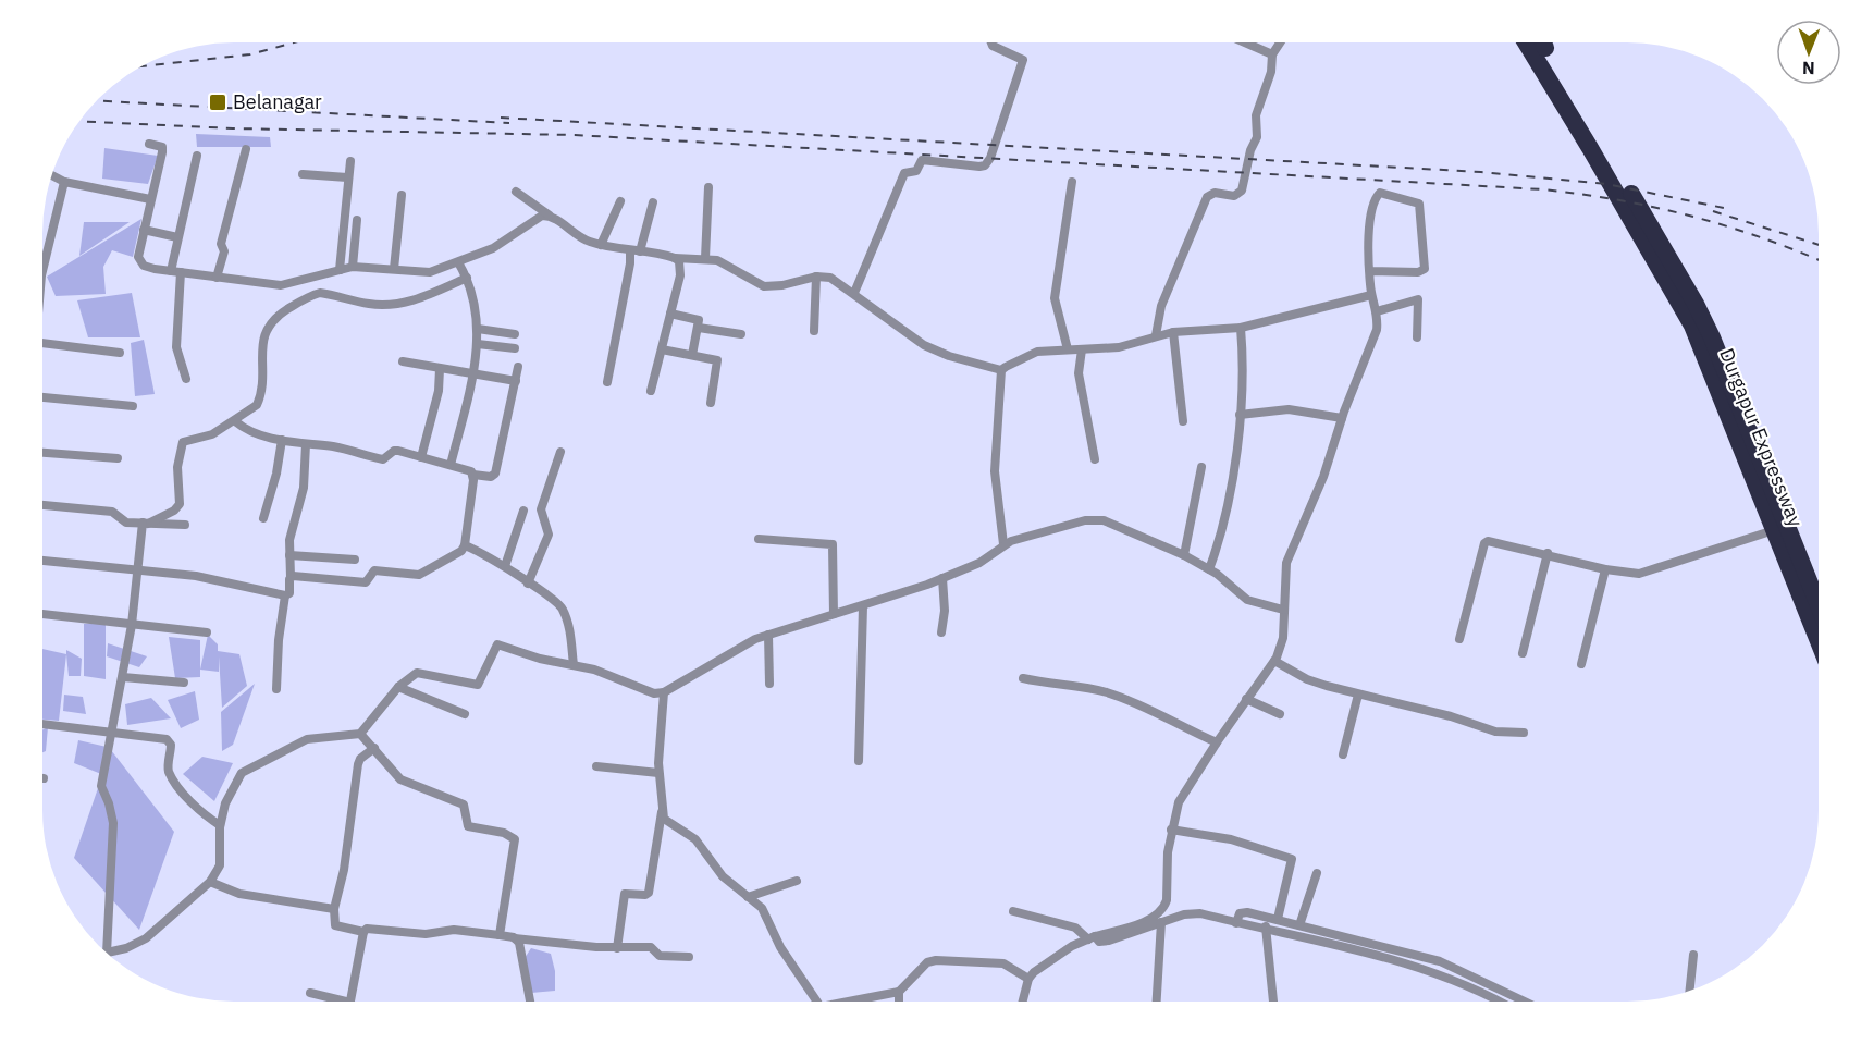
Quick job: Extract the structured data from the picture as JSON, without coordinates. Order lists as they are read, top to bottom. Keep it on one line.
{"streets":{"highway":["Durgapur Expressway"]},"places":{"transit":["Belanagar"]},"north":"bottom"}
